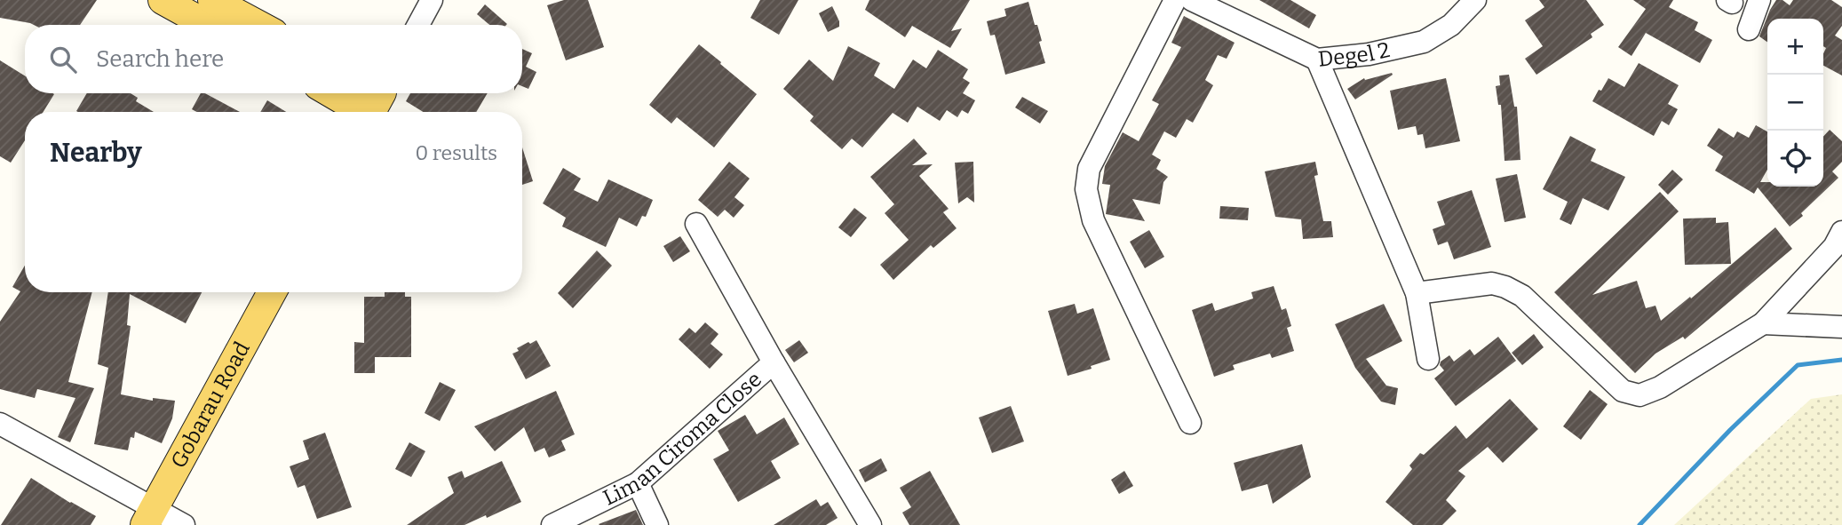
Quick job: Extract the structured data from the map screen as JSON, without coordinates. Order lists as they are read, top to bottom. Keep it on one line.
{"streets":{"main road":["Gobarau Road"],"street":["Degel 2","Liman Ciroma Close"]},"page":{"map_buttons":["+","−"],"search":"Search here","heading":["Nearby","0 results"]}}
